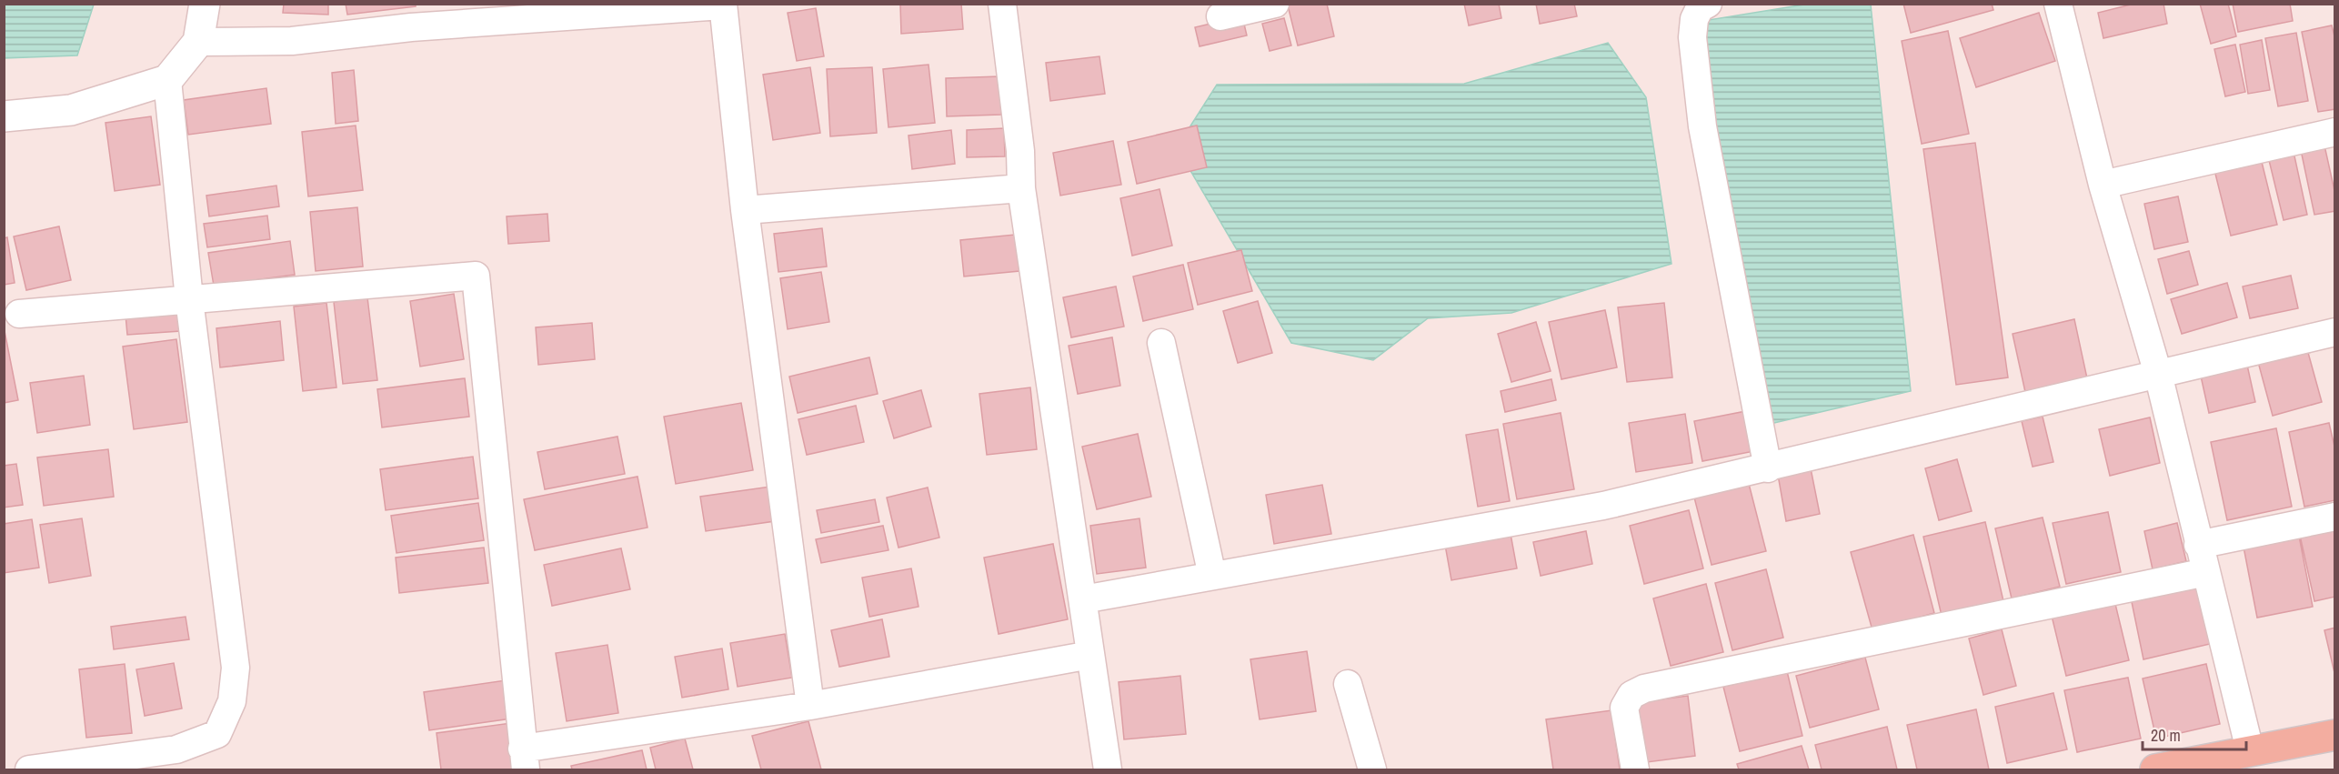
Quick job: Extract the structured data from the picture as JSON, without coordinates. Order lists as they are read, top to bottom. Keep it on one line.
{"scale_bar":"20 m"}
